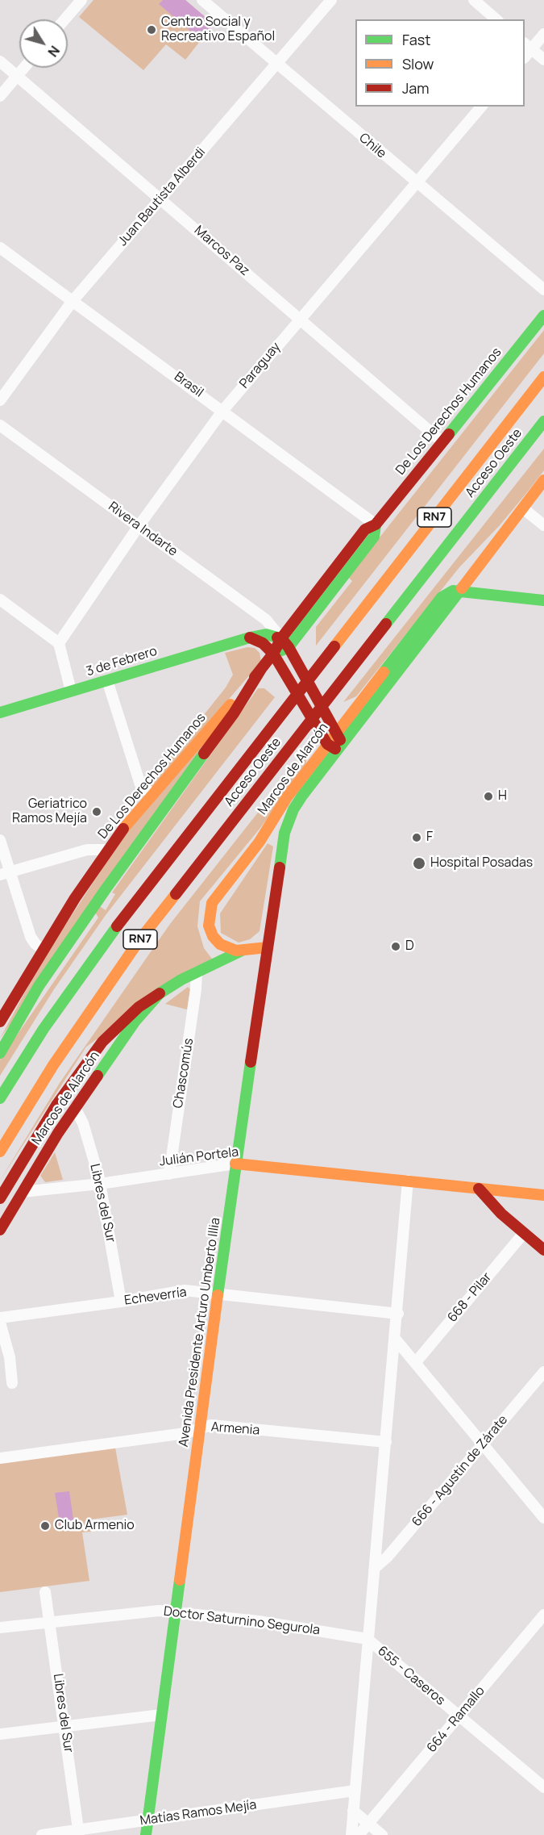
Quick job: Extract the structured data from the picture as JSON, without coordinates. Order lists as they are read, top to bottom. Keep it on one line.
{"streets":{"main road":["De Los Derechos Humanos","Acceso Oeste","RN7","3 de Febrero","Marcos de Alarcón","Julián Portela","Avenida Presidente Arturo Umberto Illia"],"street":["Chile","Juan Bautista Alberdi","Marcos Paz","Paraguay","Brasil","Rivera Indarte","Chascomús","Libres del Sur","Echeverría","668 - Pilar","Armenia","666 - Agustín de Zárate","Doctor Saturnino Segurola","655 - Caseros","664 - Ramallo","Matías Ramos Mejía"]},"crossings":[["Chile","Juan Bautista Alberdi"],["Chile","Paraguay"],["Juan Bautista Alberdi","Marcos Paz"],["Juan Bautista Alberdi","Brasil"],["Marcos Paz","Paraguay"],["Marcos Paz","De Los Derechos Humanos"],["Paraguay","Brasil"],["Paraguay","Rivera Indarte"],["Brasil","De Los Derechos Humanos"],["De Los Derechos Humanos","Rivera Indarte"],["De Los Derechos Humanos","3 de Febrero"],["Rivera Indarte","3 de Febrero"],["Marcos de Alarcón","Chascomús"],["Marcos de Alarcón","Julián Portela"],["Marcos de Alarcón","Libres del Sur"],["Marcos de Alarcón","Avenida Presidente Arturo Umberto Illia"],["Chascomús","Julián Portela"],["Julián Portela","Libres del Sur"],["Julián Portela","Avenida Presidente Arturo Umberto Illia"],["Libres del Sur","Echeverría"],["Libres del Sur","Doctor Saturnino Segurola"],["Libres del Sur","Matías Ramos Mejía"],["Echeverría","Avenida Presidente Arturo Umberto Illia"],["Avenida Presidente Arturo Umberto Illia","Armenia"],["Avenida Presidente Arturo Umberto Illia","Doctor Saturnino Segurola"],["Avenida Presidente Arturo Umberto Illia","Matías Ramos Mejía"],["Doctor Saturnino Segurola","655 - Caseros"],["655 - Caseros","664 - Ramallo"]],"places":["Centro Social y Recreativo Español","H","Geriatrico Ramos Mejía","F","Hospital Posadas","D","Club Armenio"],"legend":["Fast","Slow","Jam"],"north":"bottom right"}
